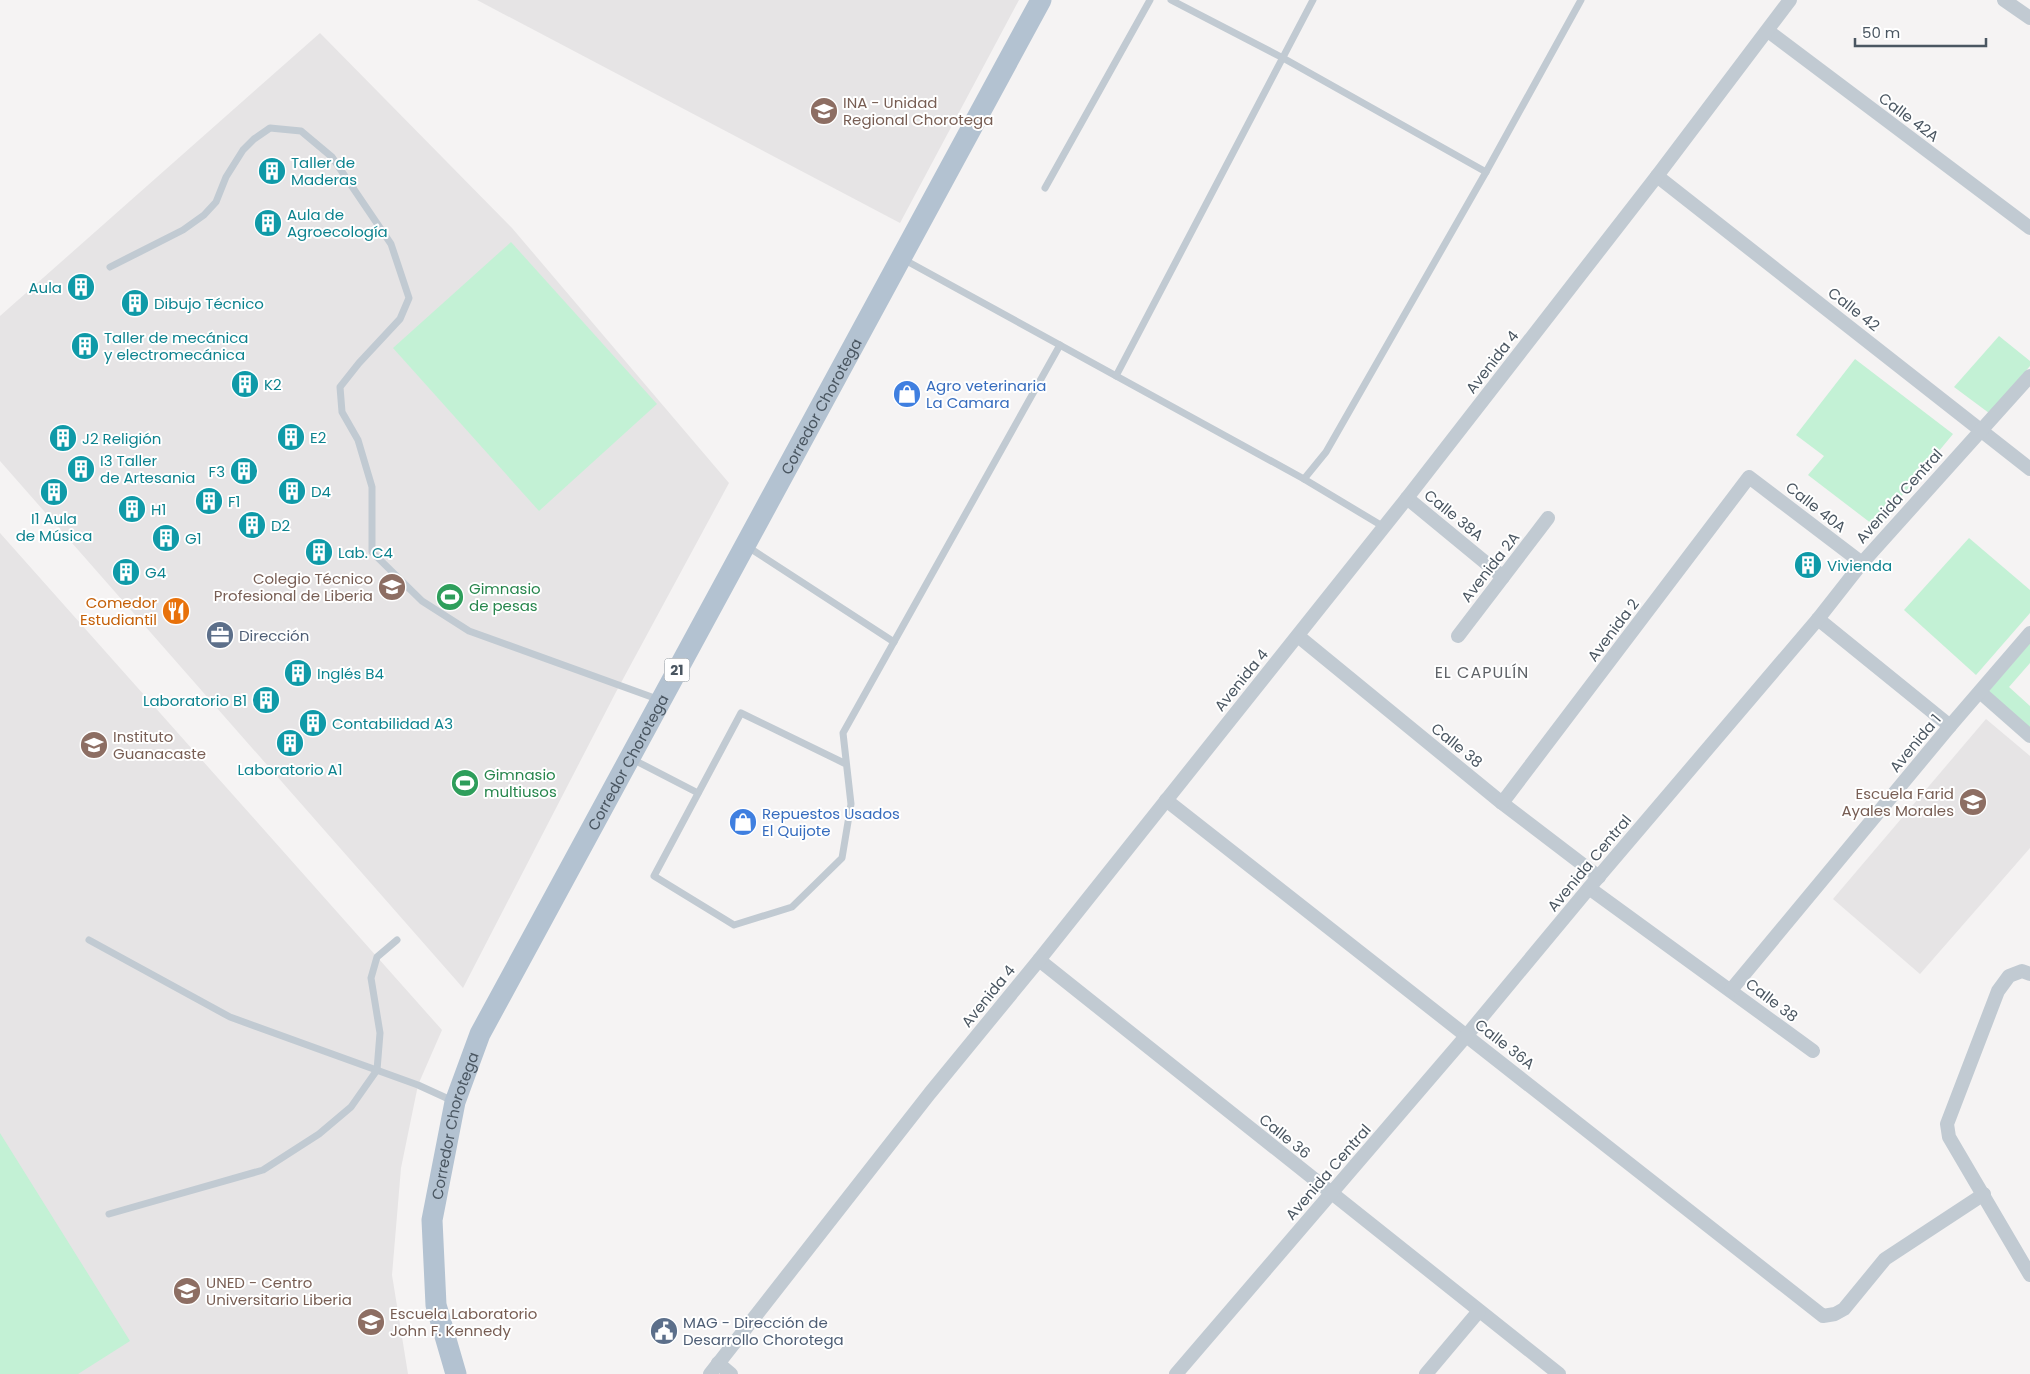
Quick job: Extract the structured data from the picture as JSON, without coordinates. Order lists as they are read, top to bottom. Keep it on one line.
{"streets":{"main road":["Corredor Chorotega","21"],"street":["Calle 42A","Calle 42","Avenida 4","Avenida Central","Calle 40A","Calle 38A","Avenida 2A","Avenida 2","Avenida 1","Calle 38","Calle 36A","Calle 36"]},"crossings":[["Calle 42A","Avenida 4"],["Calle 42","Avenida 4"],["Calle 42","Avenida Central"],["Avenida 4","Calle 38A"],["Avenida 4","Calle 38"],["Avenida 4","Calle 36A"],["Avenida 4","Calle 36"],["Avenida Central","Calle 40A"],["Avenida Central","Calle 38"],["Avenida Central","Calle 36A"],["Avenida Central","Calle 36"],["Calle 40A","Avenida 2"],["Calle 38A","Avenida 2A"],["Avenida 2","Calle 38"],["Avenida 1","Calle 38"]],"districts":["EL CAPULÍN"],"places":{"school or university":["INA - Unidad Regional Chorotega","Colegio Técnico Profesional de Liberia","Instituto Guanacaste","Escuela Farid Ayales Morales","UNED - Centro Universitario Liberia","Escuela Laboratorio John F. Kennedy"],"building":["Taller de Maderas","Aula de Agroecología","Aula","Dibujo Técnico","Taller de mecánica y electromecánica","K2","E2","J2 Religión","I3 Taller de Artesania","F3","D4","I1 Aula de Música","F1","H1","D2","G1","Lab. C4","Vivienda","G4","Inglés B4","Laboratorio B1","Contabilidad A3","Laboratorio A1"],"shop":["Agro veterinaria La Camara","Repuestos Usados El Quijote"],"sports":["Gimnasio de pesas","Gimnasio multiusos"],"restaurant":["Comedor Estudiantil"],"office":["Dirección"],"public building":["MAG - Dirección de Desarrollo Chorotega"]},"scale_bar":"50 m"}
